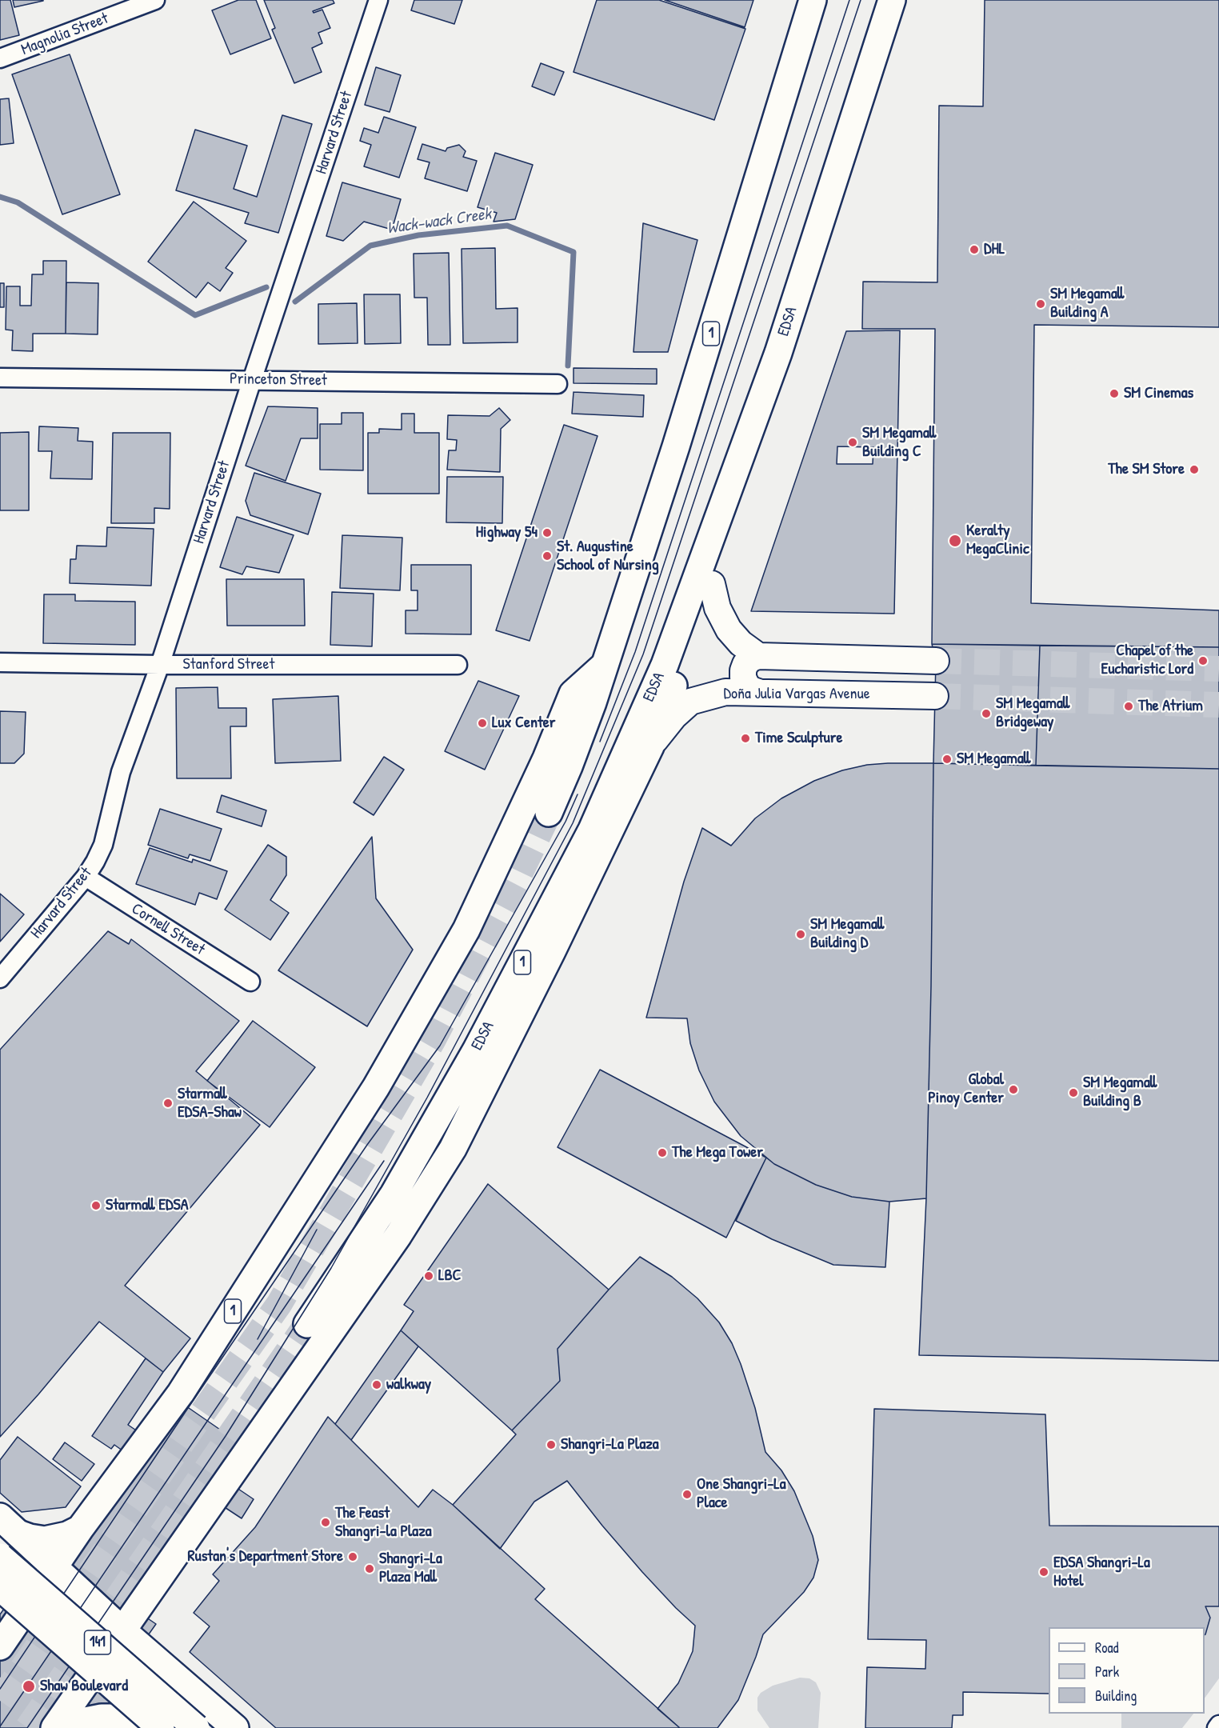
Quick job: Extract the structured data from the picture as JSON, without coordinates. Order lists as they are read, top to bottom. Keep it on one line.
{"streets":{"main road":["EDSA","1","Doña Julia Vargas Avenue","141"],"street":["Magnolia Street","Harvard Street","Princeton Street","Stanford Street","Cornell Street"]},"crossings":[["Harvard Street","Princeton Street"],["Harvard Street","Stanford Street"],["Harvard Street","Cornell Street"],["EDSA","1"],["1","Doña Julia Vargas Avenue"],["1","141"]],"water":["Wack-wack Creek"],"places":["DHL","SM Megamall Building A","SM Cinemas","SM Megamall Building C","The SM Store","Highway 54","Keralty MegaClinic","St. Augustine School of Nursing","Chapel of the Eucharistic Lord","The Atrium","SM Megamall Bridgeway","Lux Center","Time Sculpture","SM Megamall","SM Megamall Building D","Global Pinoy Center","SM Megamall Building B","Starmall EDSA-Shaw","The Mega Tower","Starmall EDSA","LBC","walkway","Shangri-La Plaza","One Shangri-La Place","The Feast Shangri-la Plaza","Rustan's Department Store","Shangri-La Plaza Mall","EDSA Shangri-La Hotel","Shaw Boulevard"],"legend":["Road","Park","Building"]}
